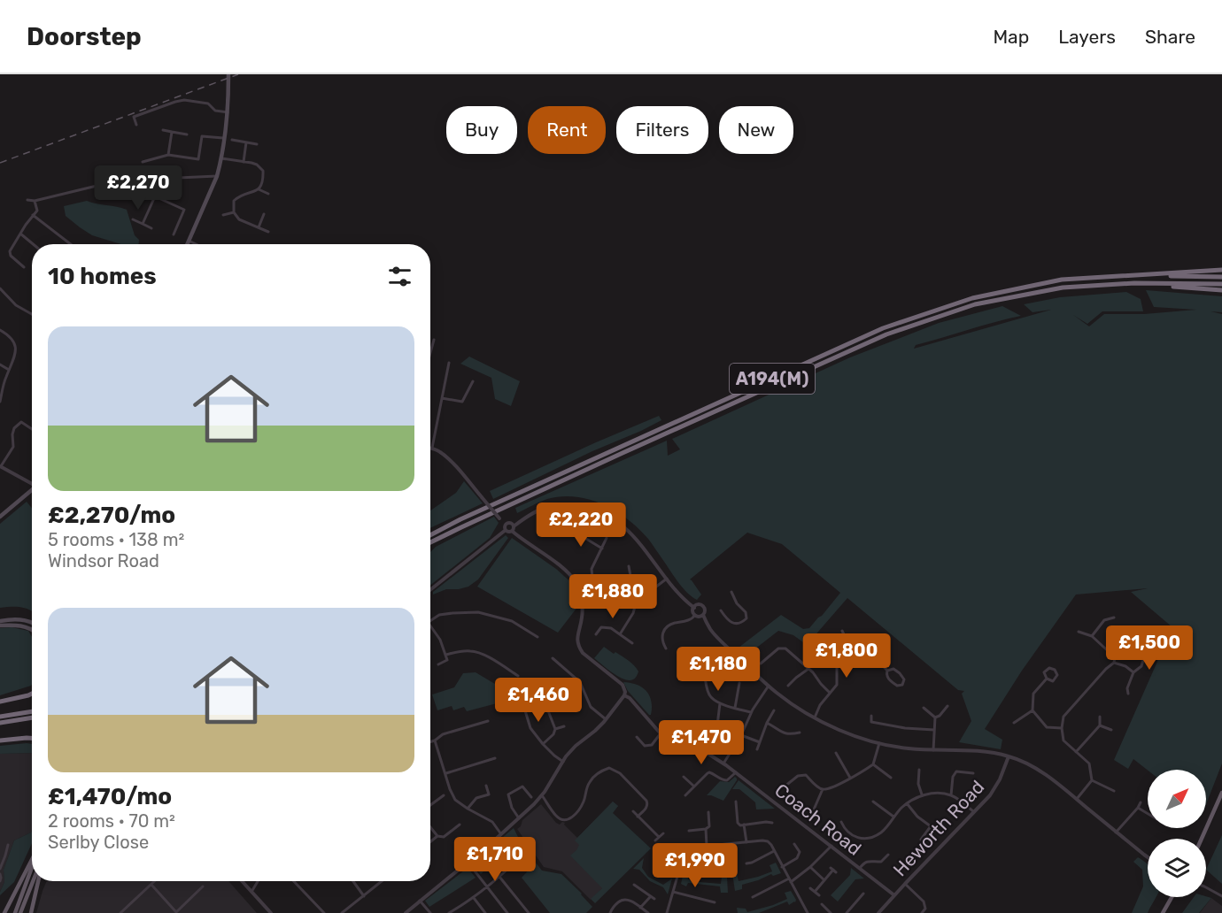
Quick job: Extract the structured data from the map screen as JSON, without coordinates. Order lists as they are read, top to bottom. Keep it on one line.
{"streets":{"highway":["A194(M)"],"street":["Coach Road","Heworth Road"]},"crossings":[["Coach Road","Heworth Road"]],"north":"top right","page":{"header":"Doorstep","nav":["Map","Layers","Share"],"chip":["Buy","Rent","Filters","New"],"price":["£2,270","£2,220","£1,880","£1,500","£1,800","£1,180","£1,460","£1,470","£1,710","£1,990"],"heading":"10 homes","list":[{"name":"£2,270/mo","note":"5 rooms · 138 m² · Windsor Road"},{"name":"£1,470/mo","note":"2 rooms · 70 m² · Serlby Close"}]}}
